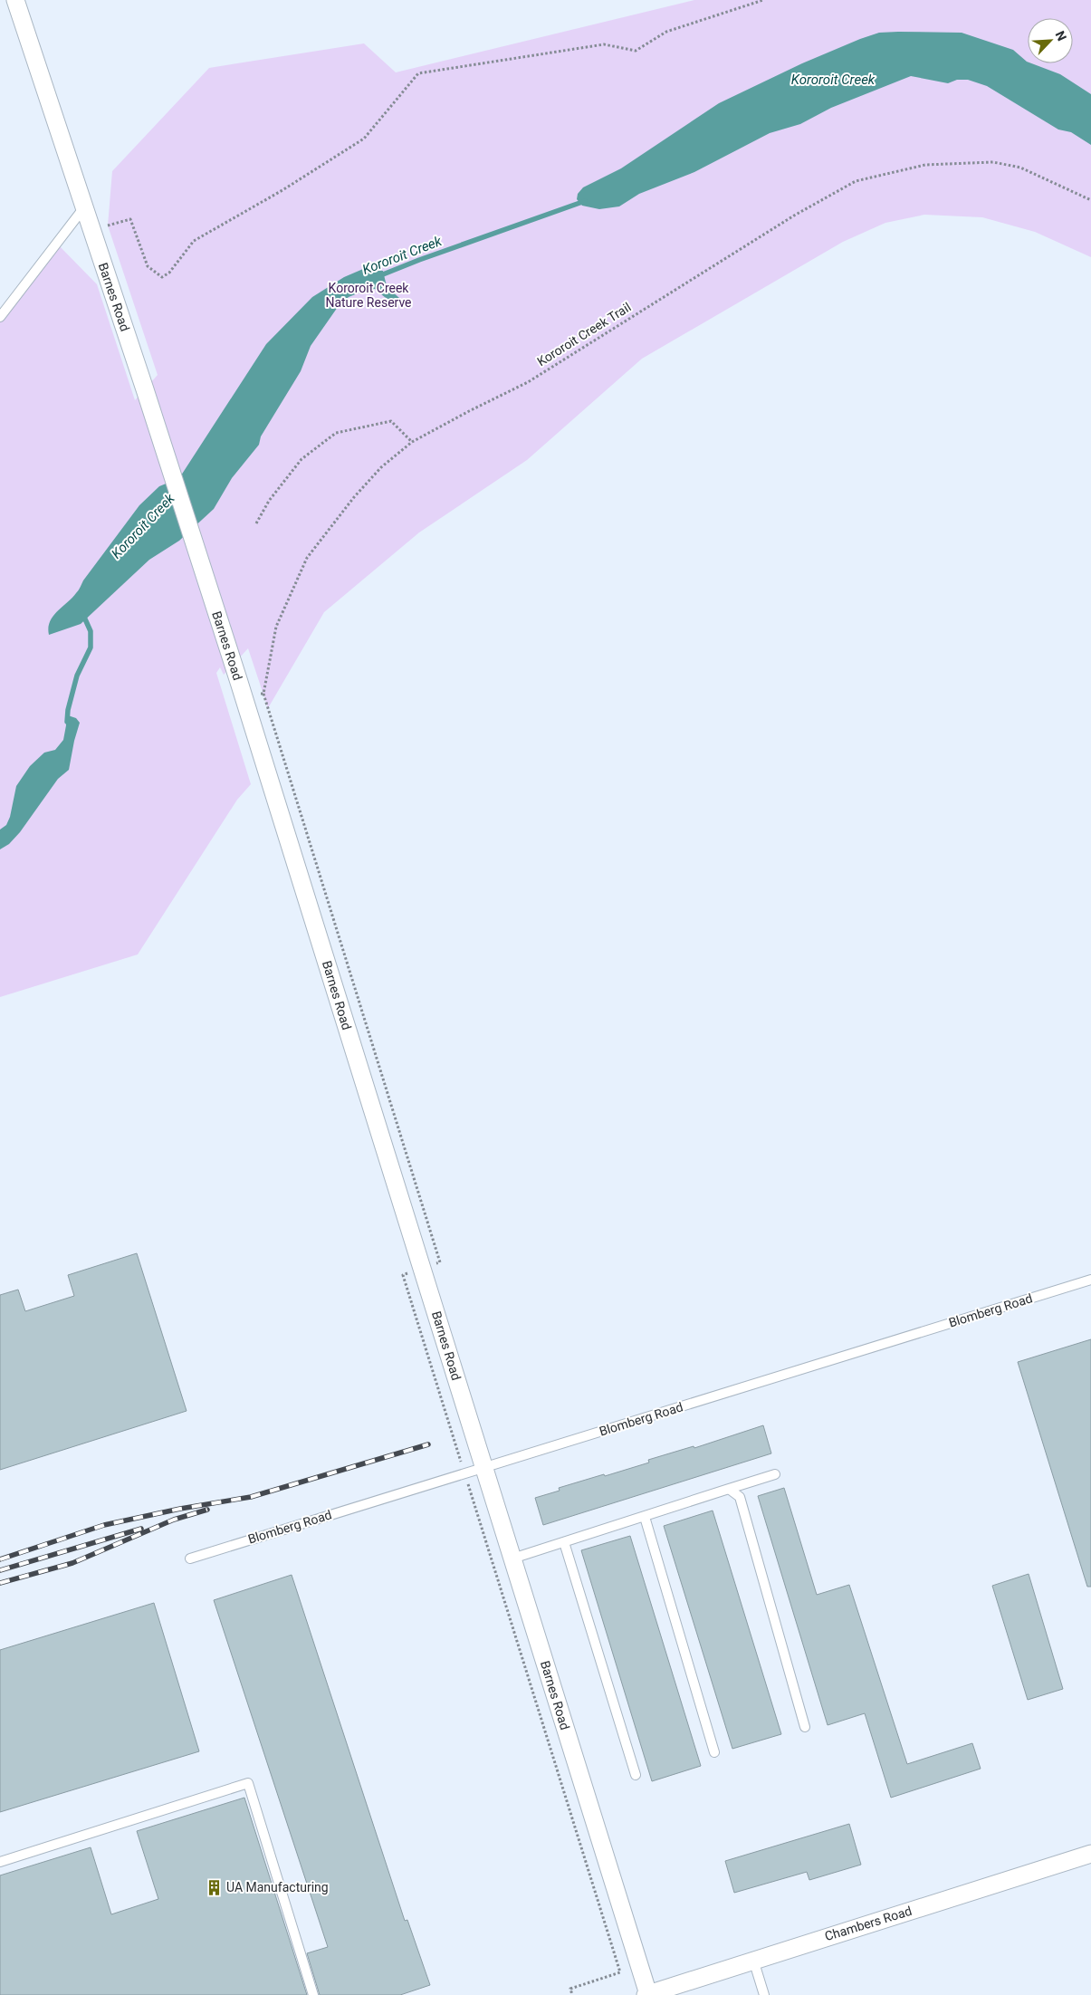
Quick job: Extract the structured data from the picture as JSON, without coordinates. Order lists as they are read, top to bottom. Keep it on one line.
{"streets":{"street":["Barnes Road","Chambers Road"],"lane":["Blomberg Road"],"path":["Kororoit Creek Trail"]},"crossings":[["Barnes Road","Blomberg Road"],["Barnes Road","Chambers Road"]],"water":["Kororoit Creek"],"parks":["Kororoit Creek Nature Reserve"],"places":{"building":["UA Manufacturing"]},"north":"top right"}
